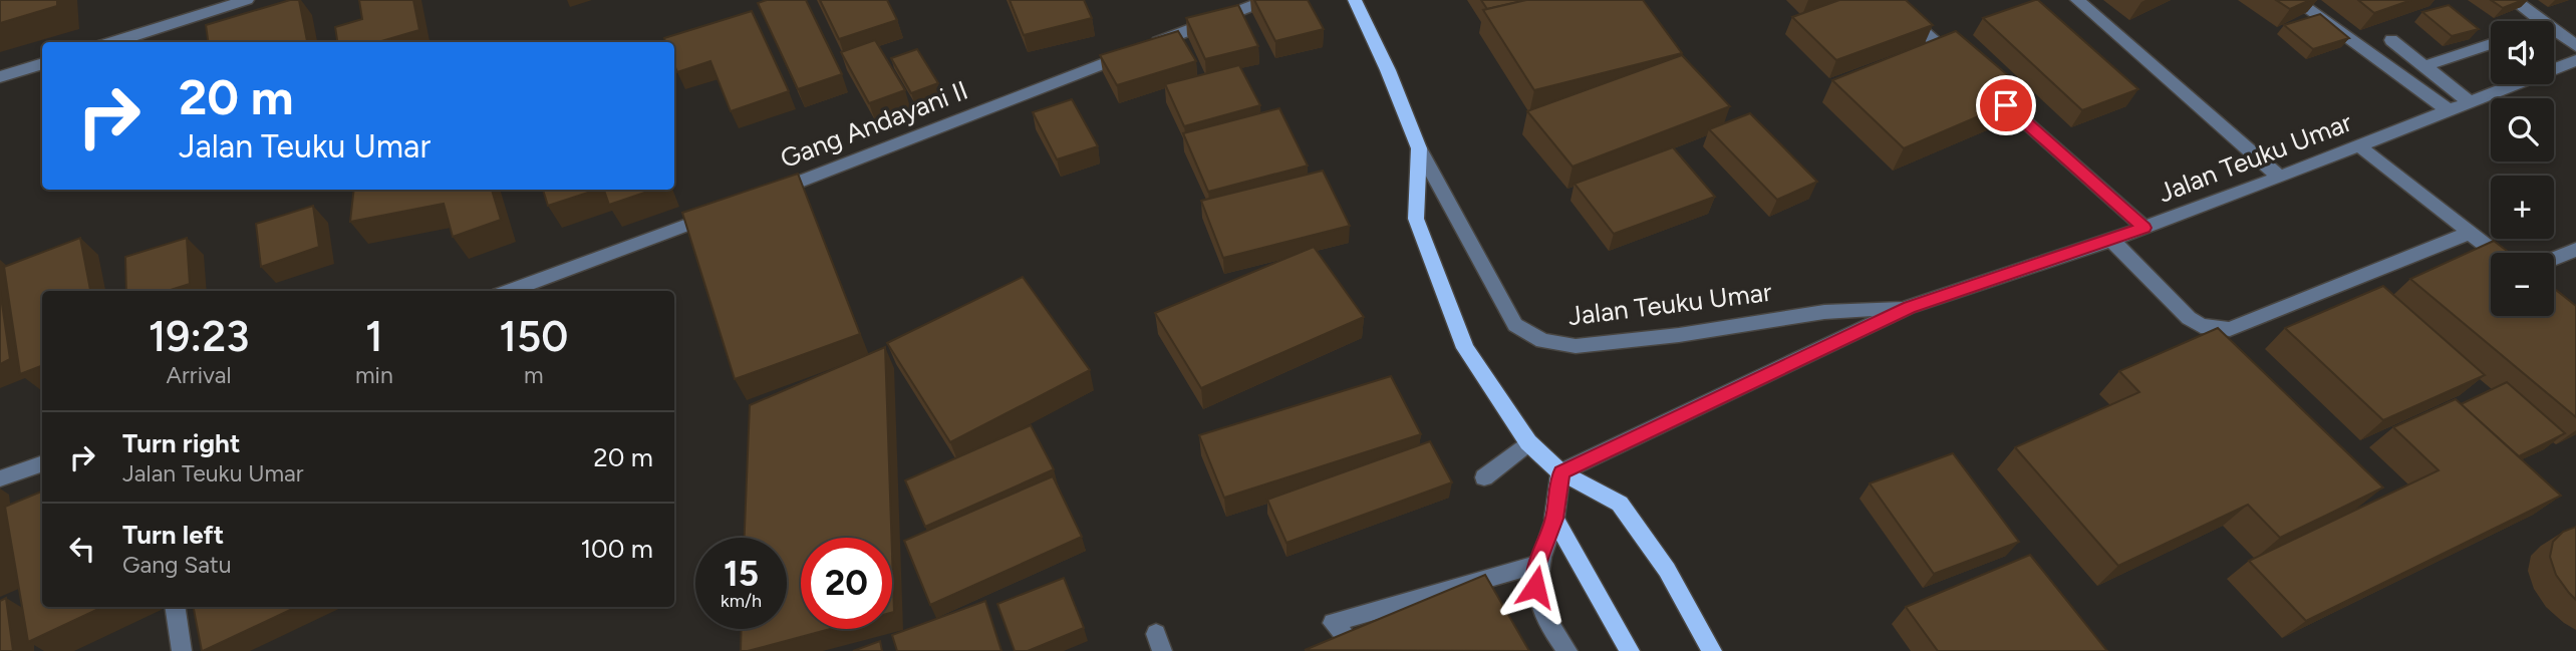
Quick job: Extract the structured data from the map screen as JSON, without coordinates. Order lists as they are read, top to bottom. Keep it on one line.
{"streets":{"street":["Gang Andayani II","Jalan Teuku Umar"]},"page":{"map_buttons":["+","−"],"turn":["20 m","Jalan Teuku Umar"],"eta":["19:23","Arrival","1","min","150","m"],"list":[{"name":"Turn right","note":"Jalan Teuku Umar","value":"20 m"},{"name":"Turn left","note":"Gang Satu","value":"100 m"}],"speed":"15 km/h","limit":"20"}}
